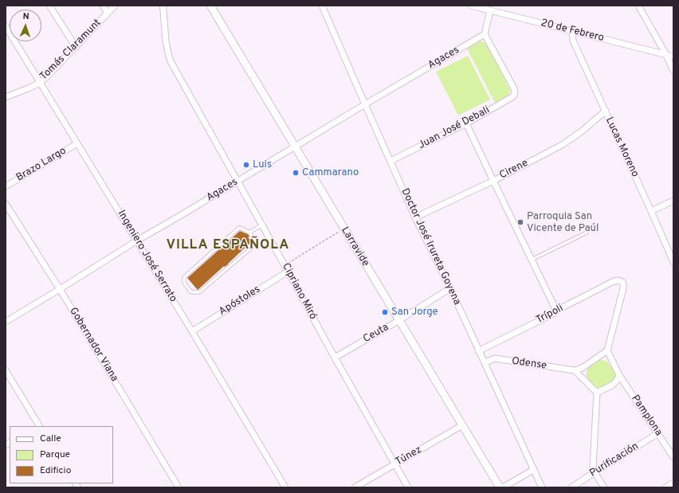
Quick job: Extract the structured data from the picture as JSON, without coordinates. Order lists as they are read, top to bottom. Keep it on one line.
{"streets":{"street":["20 de Febrero","Tomás Claramunt","Agaces","Juan José Debali","Lucas Moreno","Brazo Largo","Cirene","Larravide","Doctor José Irureta Goyena","Ingeniero José Serrato","Cipriano Miró","Apóstoles","Trípoli","Ceuta","Gobernador Viana","Odense","Pamplona","Túnez","Purificación"]},"crossings":[["20 de Febrero","Lucas Moreno"],["Tomás Claramunt","Ingeniero José Serrato"],["Agaces","Juan José Debali"],["Agaces","Larravide"],["Agaces","Doctor José Irureta Goyena"],["Agaces","Ingeniero José Serrato"],["Agaces","Cipriano Miró"],["Agaces","Gobernador Viana"],["Juan José Debali","Doctor José Irureta Goyena"],["Lucas Moreno","Cirene"],["Brazo Largo","Ingeniero José Serrato"],["Cirene","Doctor José Irureta Goyena"],["Larravide","Ceuta"],["Larravide","Túnez"],["Doctor José Irureta Goyena","Trípoli"],["Doctor José Irureta Goyena","Ceuta"],["Doctor José Irureta Goyena","Odense"],["Ingeniero José Serrato","Apóstoles"],["Cipriano Miró","Apóstoles"],["Cipriano Miró","Ceuta"],["Cipriano Miró","Túnez"],["Trípoli","Pamplona"],["Pamplona","Purificación"]],"districts":["VILLA ESPAÑOLA"],"places":["Luis","Cammarano","Parroquia San Vicente de Paúl","San Jorge"],"legend":["Calle","Parque","Edificio"],"north":"top"}
